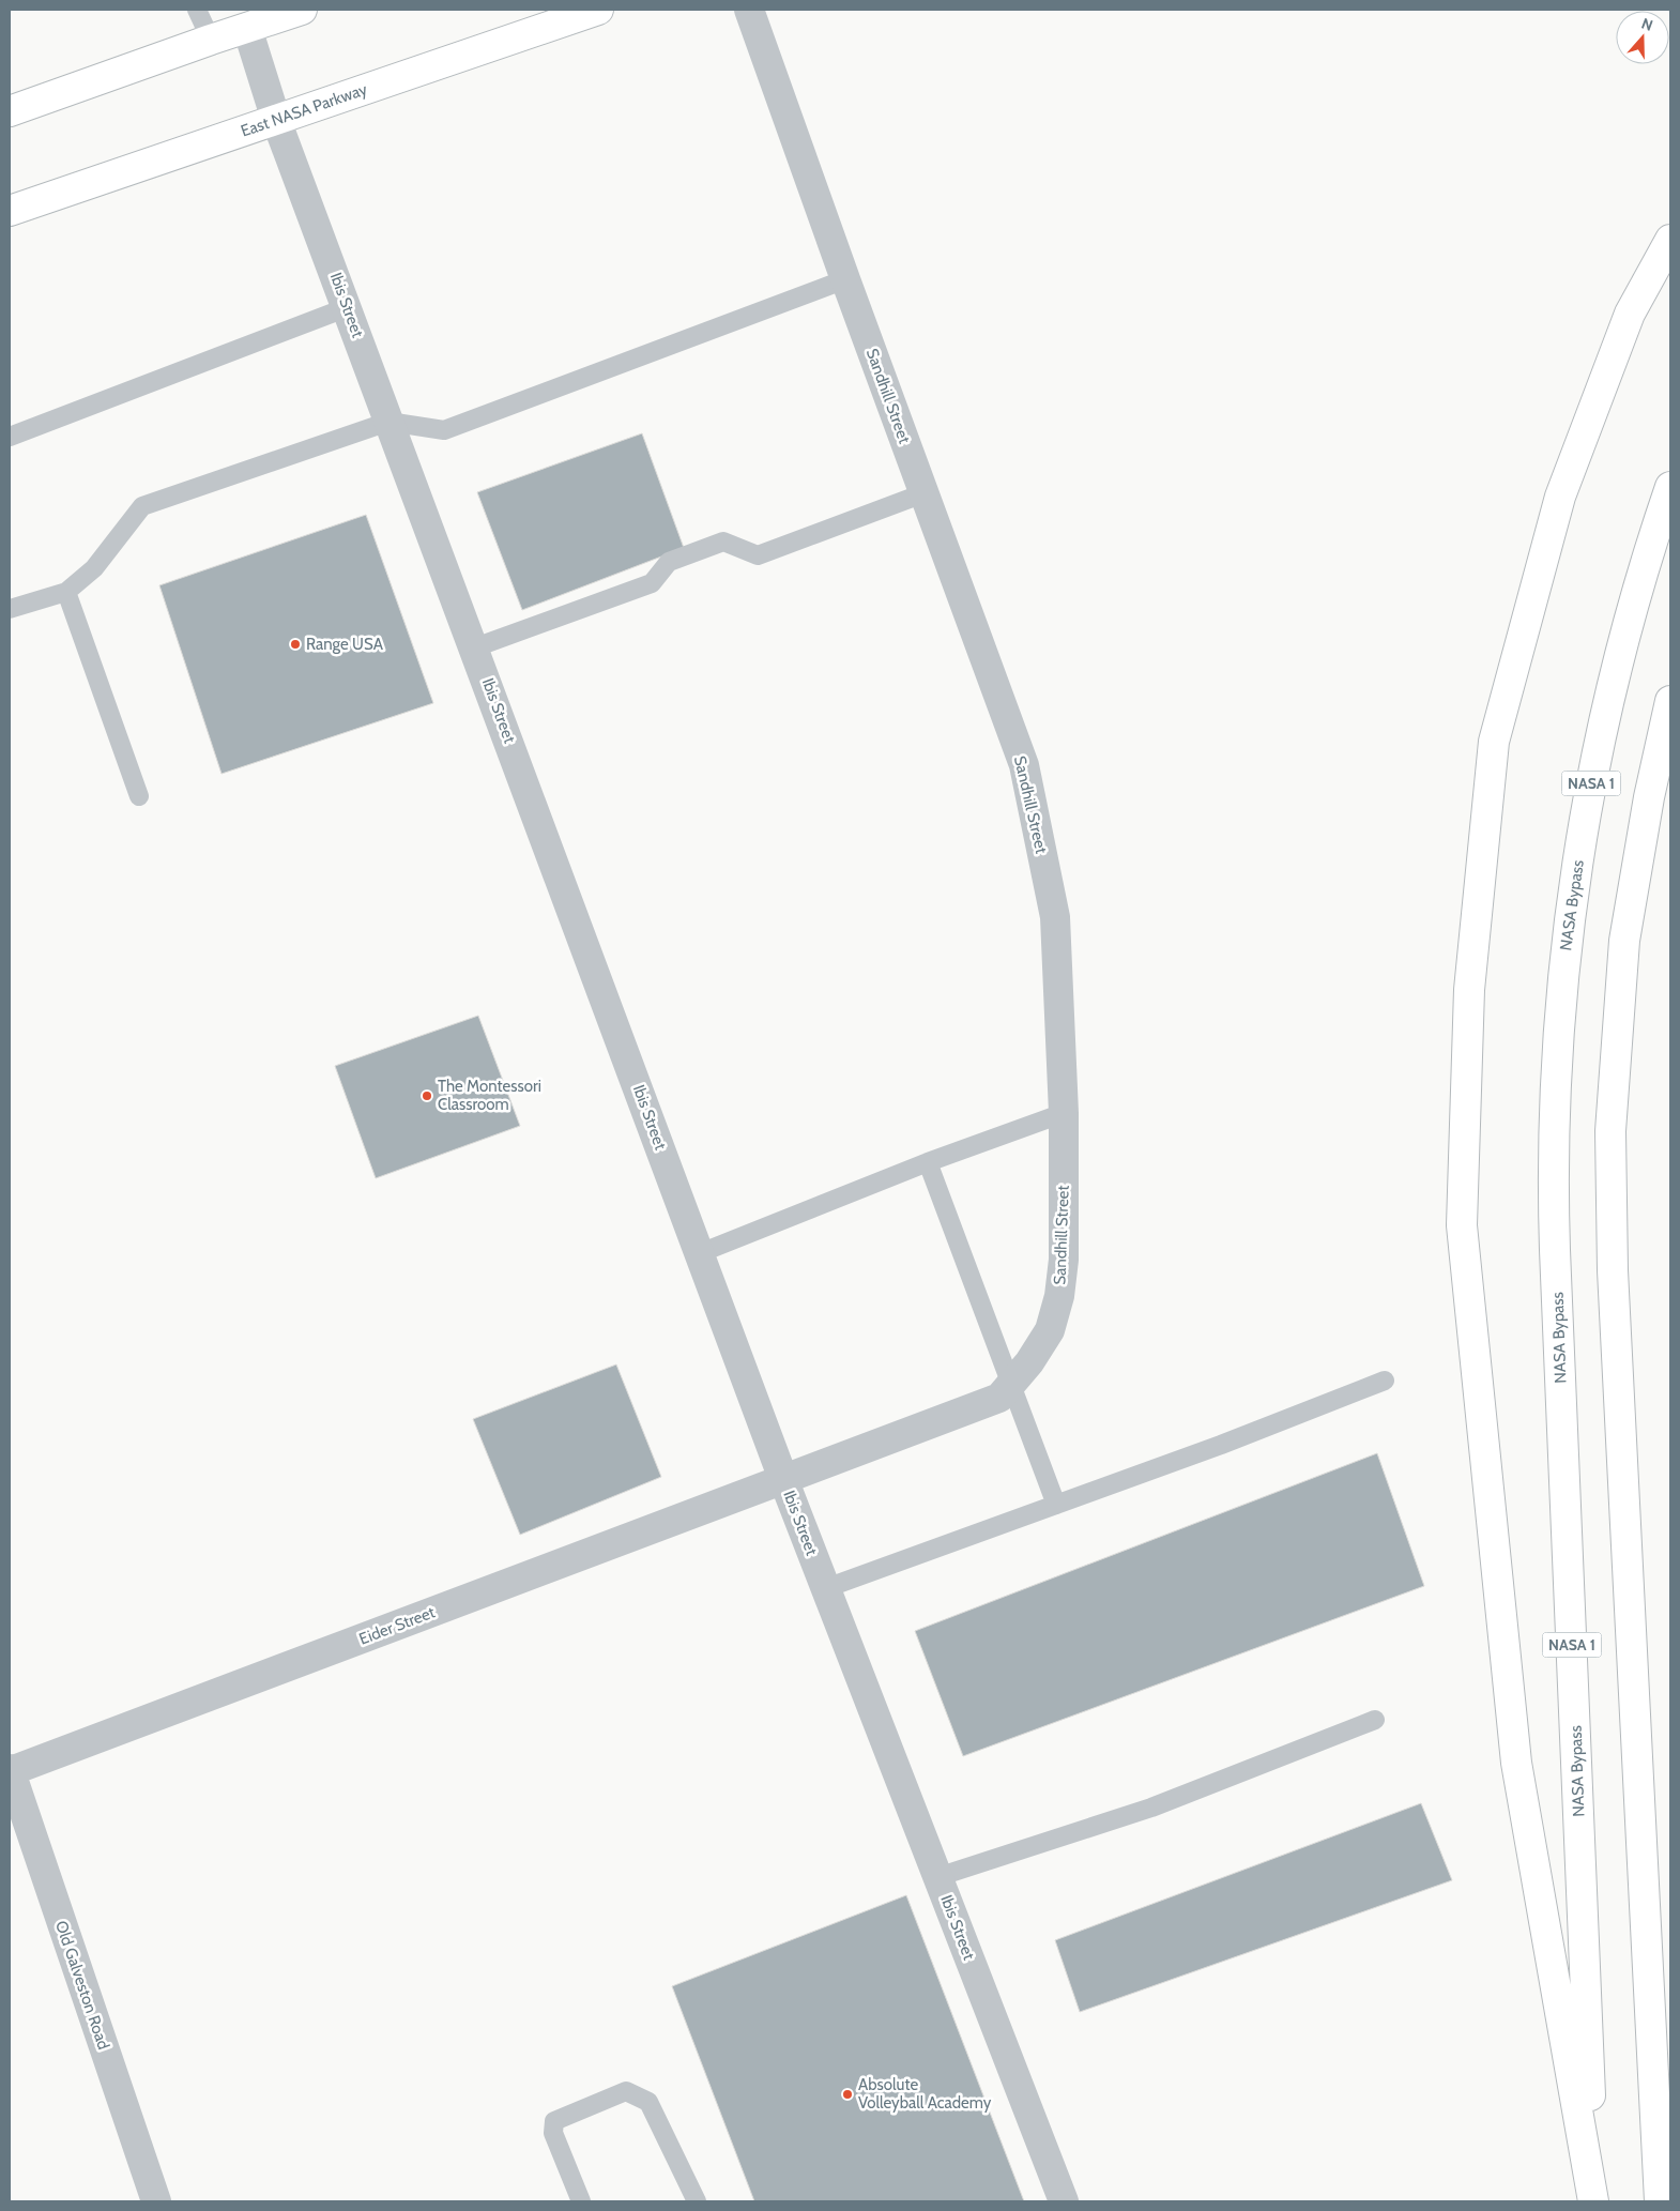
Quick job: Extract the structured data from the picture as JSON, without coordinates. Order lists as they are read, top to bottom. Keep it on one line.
{"streets":{"main road":["East NASA Parkway","NASA 1","NASA Bypass"],"street":["Ibis Street","Sandhill Street","Eider Street","Old Galveston Road"]},"crossings":[["East NASA Parkway","Ibis Street"],["Ibis Street","Sandhill Street"],["Ibis Street","Eider Street"],["Sandhill Street","Eider Street"],["Eider Street","Old Galveston Road"]],"places":["Range USA","The Montessori Classroom","Absolute Volleyball Academy"],"north":"top"}
